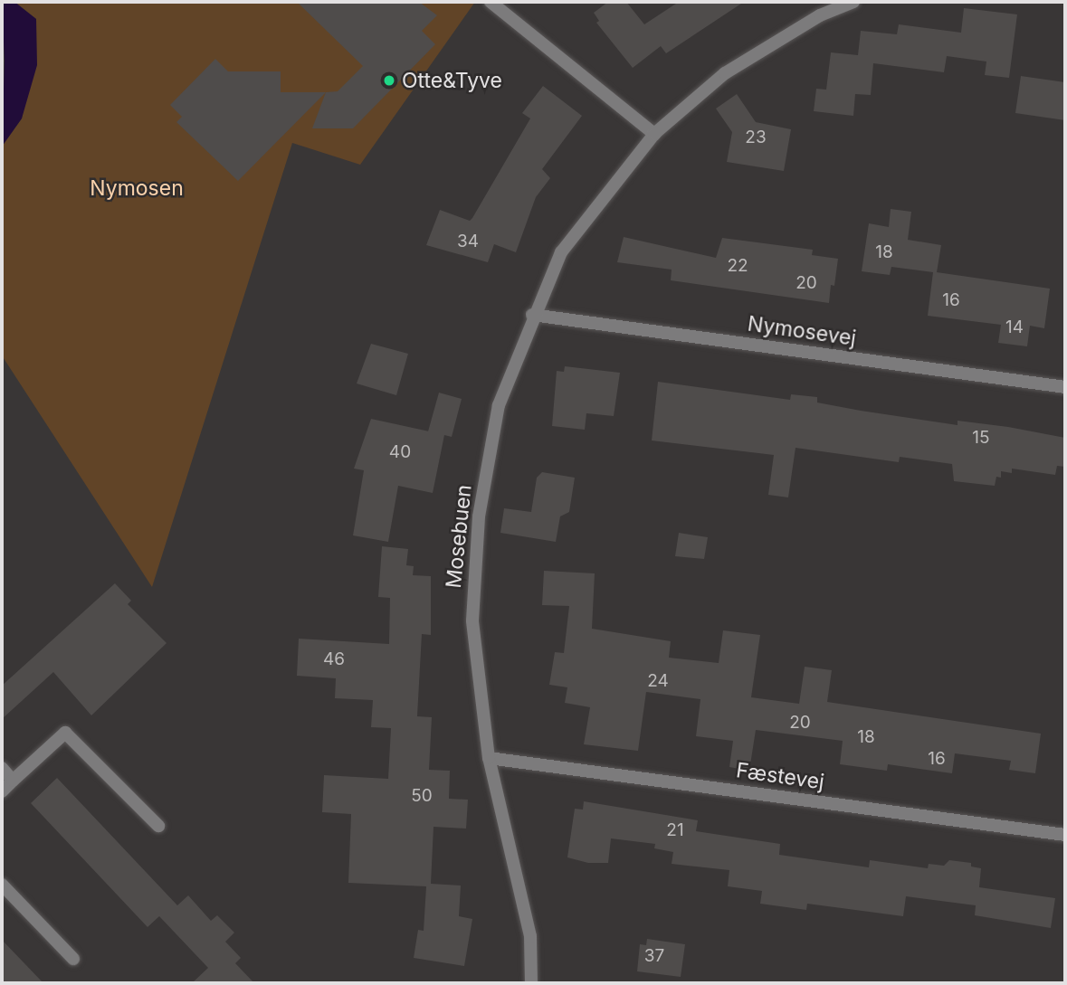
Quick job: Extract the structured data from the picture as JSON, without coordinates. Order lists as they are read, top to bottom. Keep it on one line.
{"streets":{"street":["Nymosevej","Mosebuen","Fæstevej"]},"crossings":[["Nymosevej","Mosebuen"],["Mosebuen","Fæstevej"]],"parks":["Nymosen"],"places":["Otte&Tyve"],"house_numbers":["23","34","18","22","20","16","14","15","40","46","24","20","18","16","50","21","37"]}
